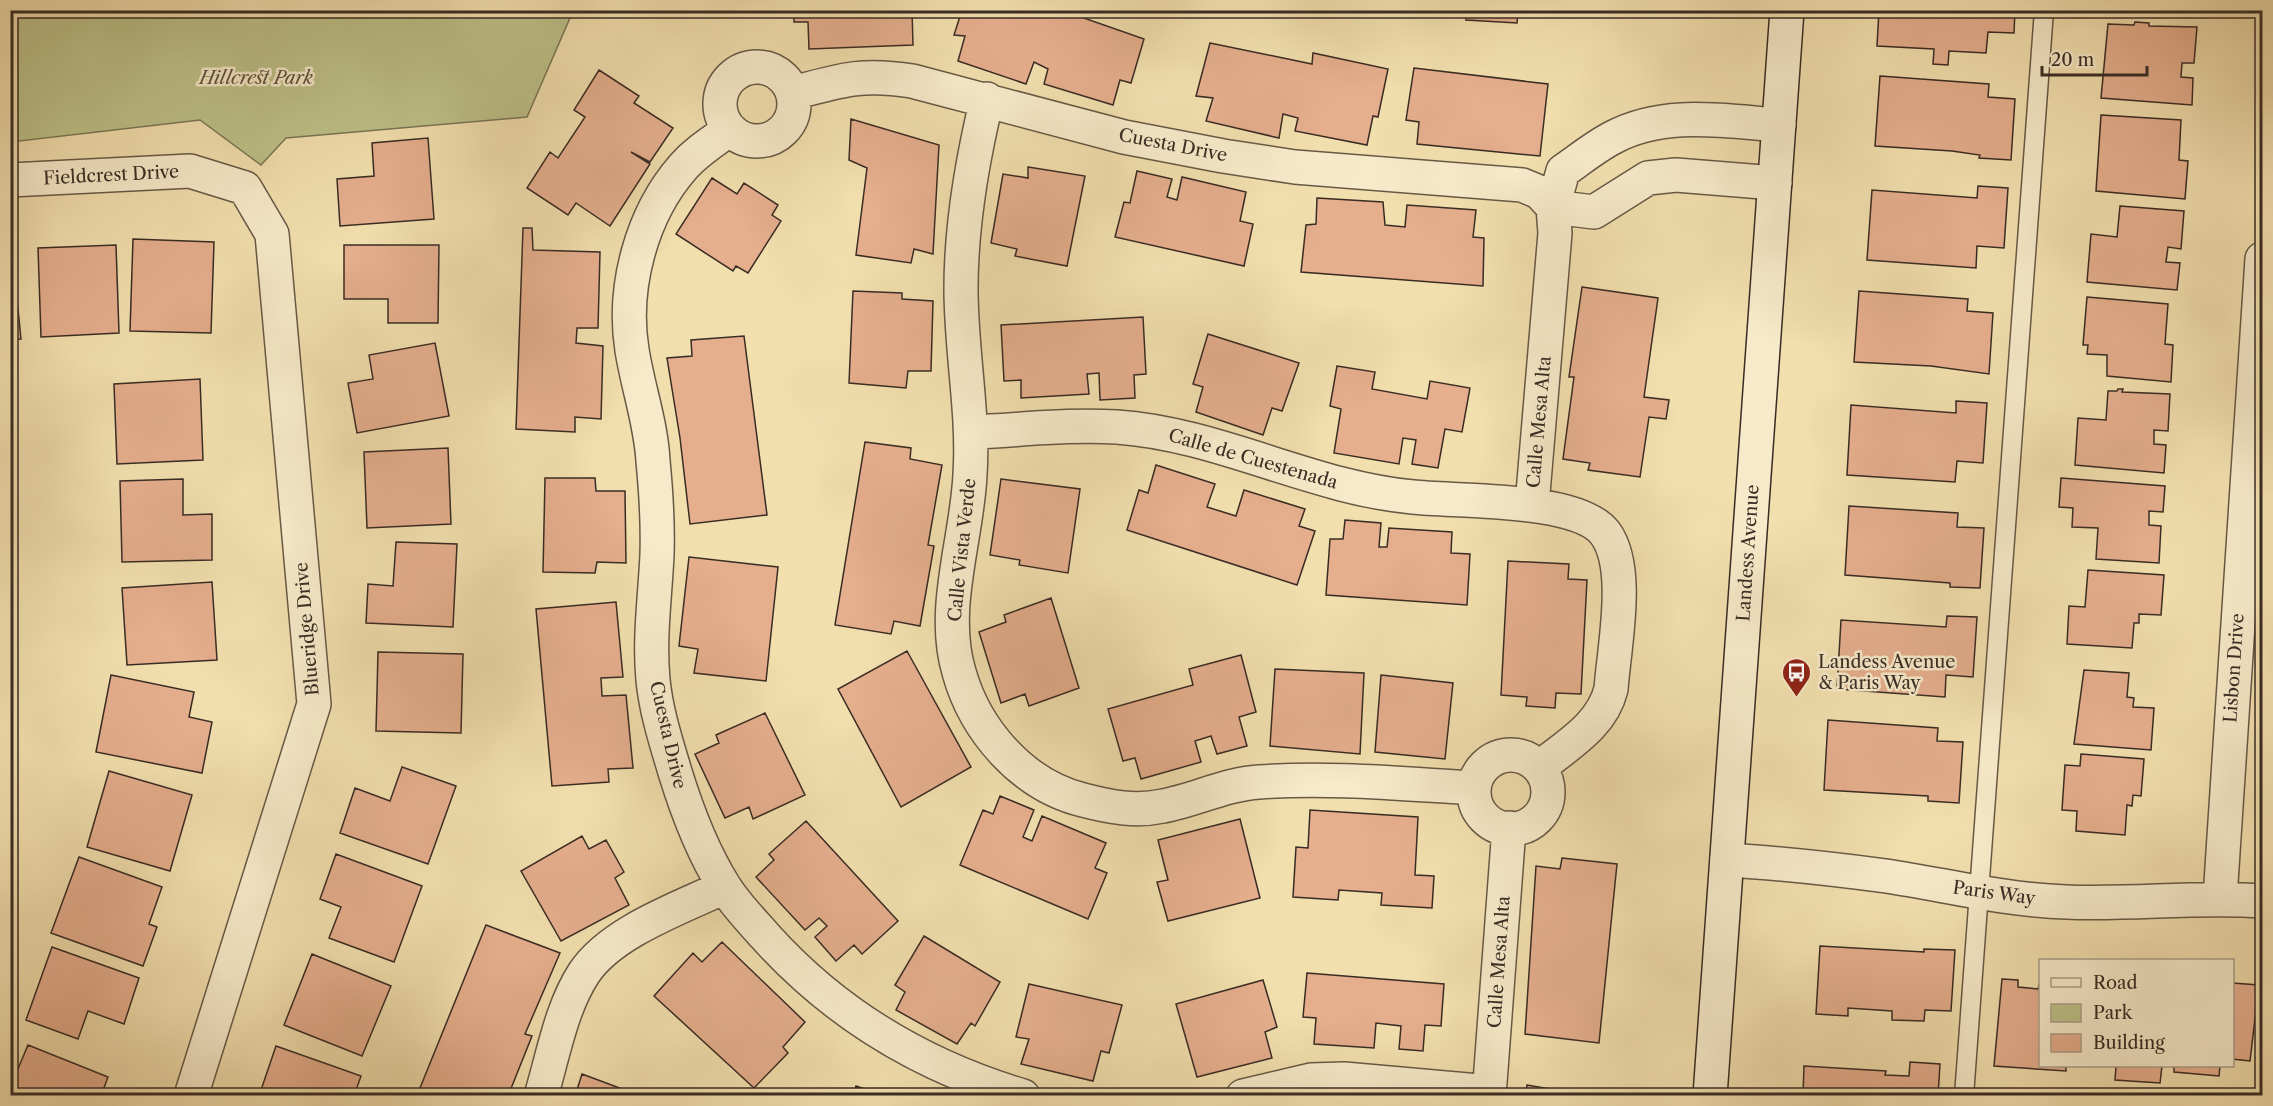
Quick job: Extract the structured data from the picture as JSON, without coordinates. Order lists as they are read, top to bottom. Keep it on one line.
{"streets":{"street":["Cuesta Drive","Fieldcrest Drive","Calle Mesa Alta","Calle de Cuestenada","Calle Vista Verde","Landess Avenue","Blueridge Drive","Lisbon Drive","Paris Way"]},"crossings":[["Cuesta Drive","Calle Mesa Alta"],["Cuesta Drive","Calle Vista Verde"],["Fieldcrest Drive","Blueridge Drive"],["Calle Mesa Alta","Calle de Cuestenada"],["Calle Mesa Alta","Calle Vista Verde"],["Calle de Cuestenada","Calle Vista Verde"],["Landess Avenue","Paris Way"],["Lisbon Drive","Paris Way"]],"parks":["Hillcrest Park"],"places":{"bus stop":["Landess Avenue & Paris Way"]},"legend":["Road","Park","Building"],"scale_bar":"20 m"}
